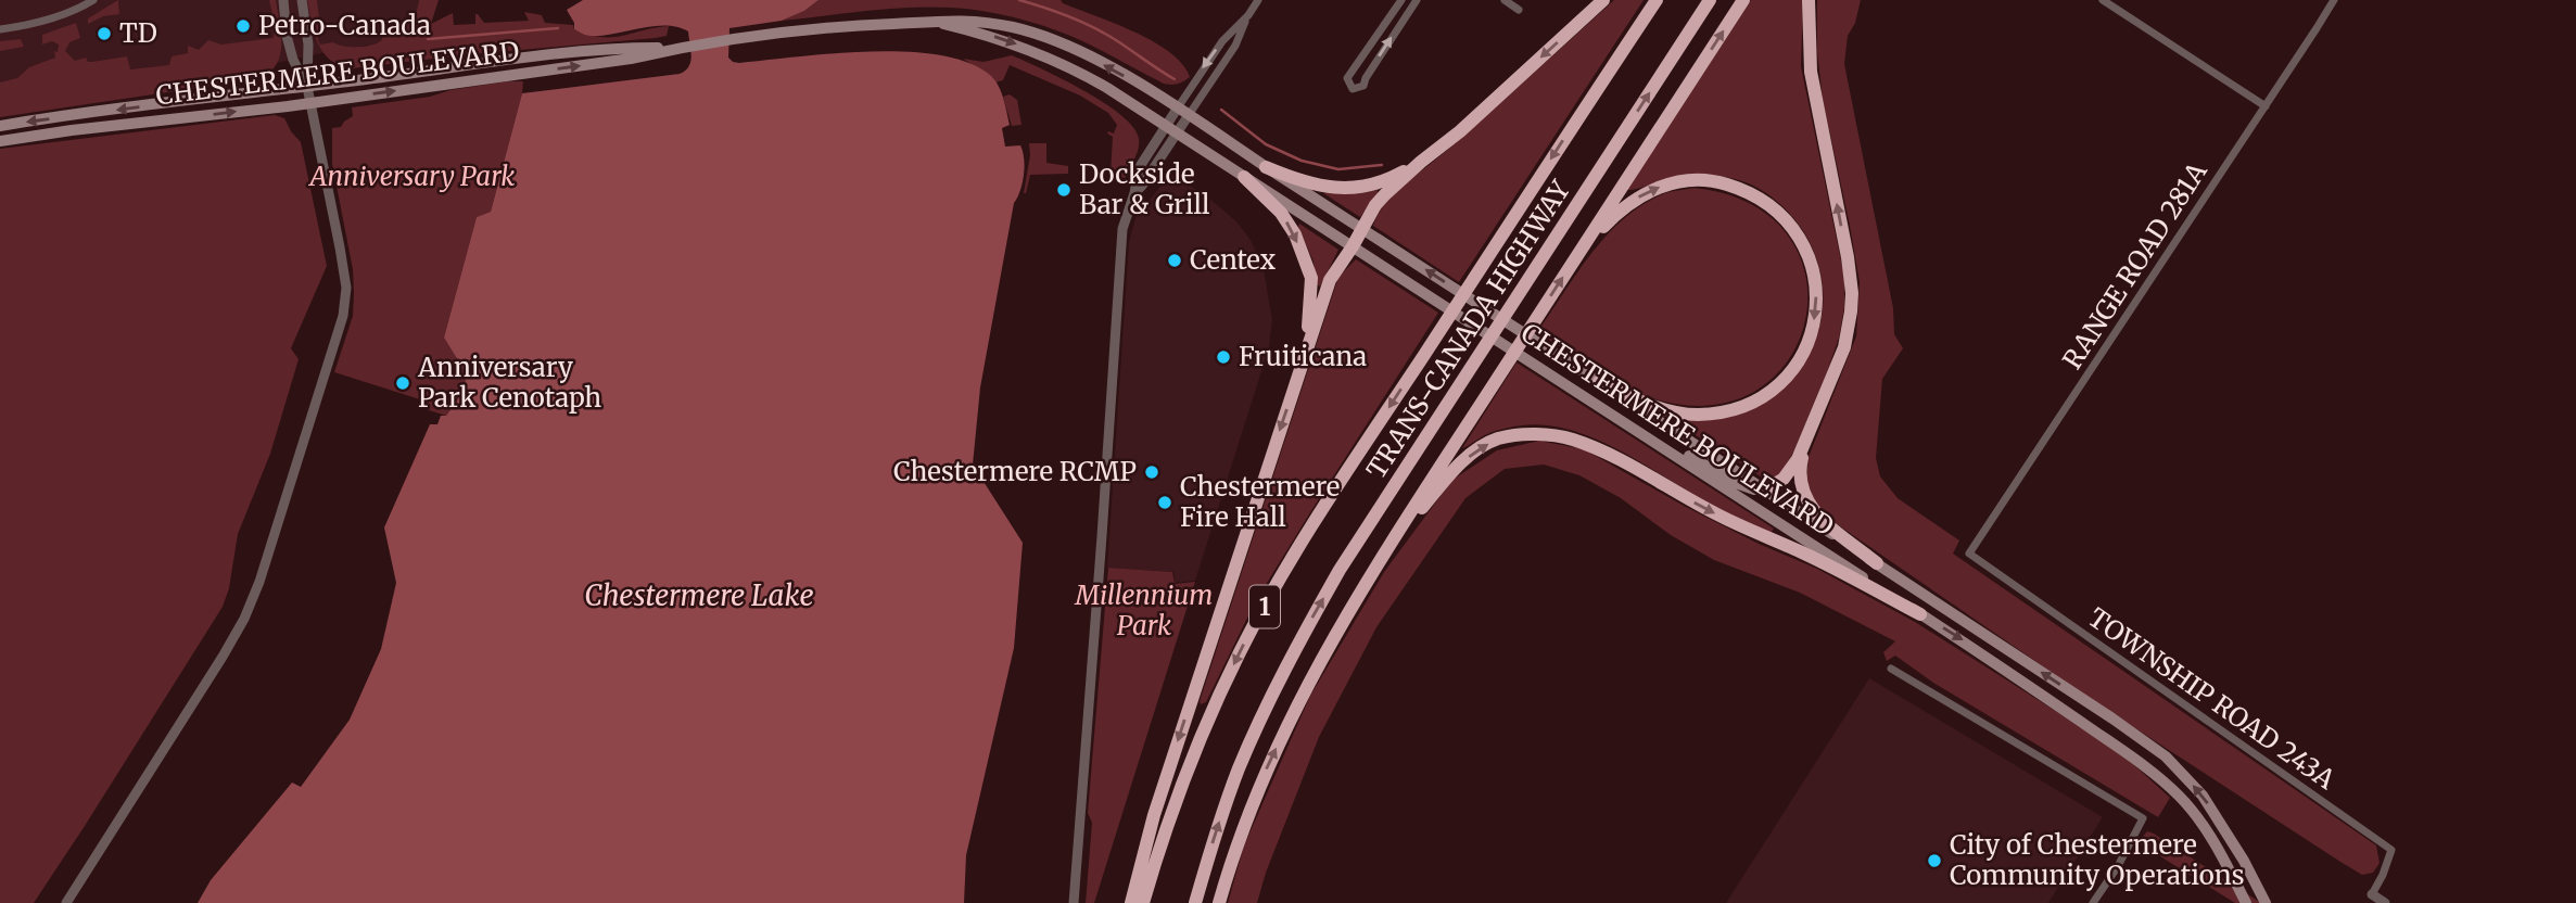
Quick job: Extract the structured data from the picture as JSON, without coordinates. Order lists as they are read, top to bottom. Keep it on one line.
{"streets":{"highway":["TRANS-CANADA HIGHWAY","1"],"main road":["CHESTERMERE BOULEVARD"],"street":["RANGE ROAD 281A","TOWNSHIP ROAD 243A"]},"crossings":[["RANGE ROAD 281A","TOWNSHIP ROAD 243A"]],"water":["Chestermere Lake"],"parks":["Anniversary Park","Millennium Park"],"places":["Petro-Canada","TD","Dockside Bar & Grill","Centex","Fruiticana","Anniversary Park Cenotaph","Chestermere RCMP","Chestermere Fire Hall","City of Chestermere Community Operations"]}
